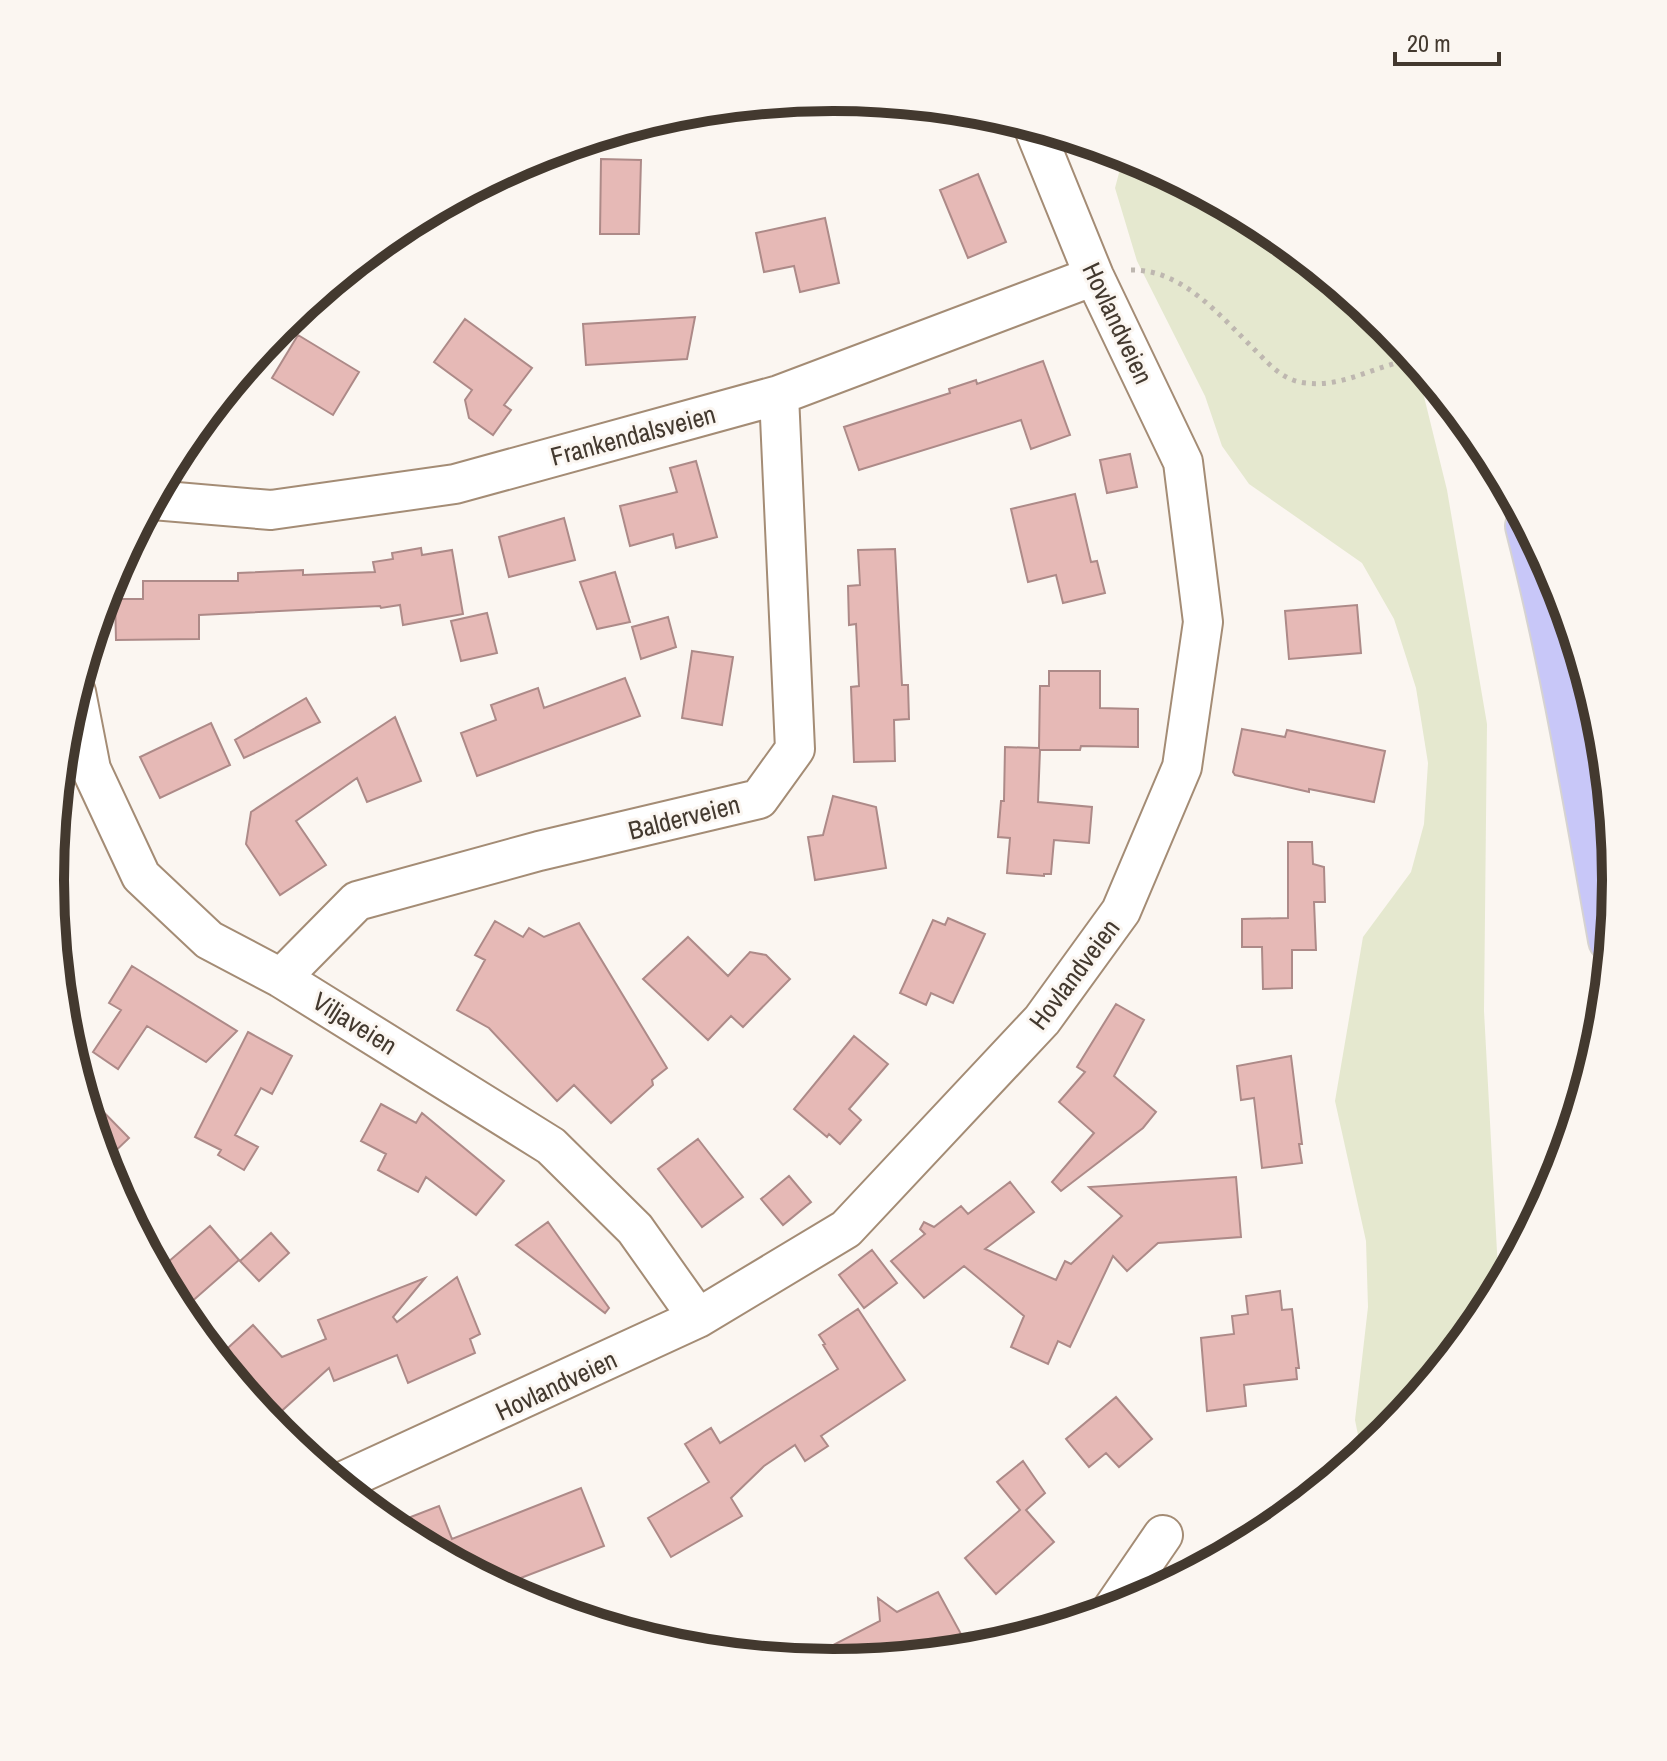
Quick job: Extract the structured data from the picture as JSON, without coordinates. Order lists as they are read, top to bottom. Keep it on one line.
{"streets":{"street":["Hovlandveien","Frankendalsveien","Balderveien","Viljaveien"]},"crossings":[["Hovlandveien","Frankendalsveien"],["Hovlandveien","Viljaveien"],["Frankendalsveien","Balderveien"],["Balderveien","Viljaveien"]],"scale_bar":"20 m"}
